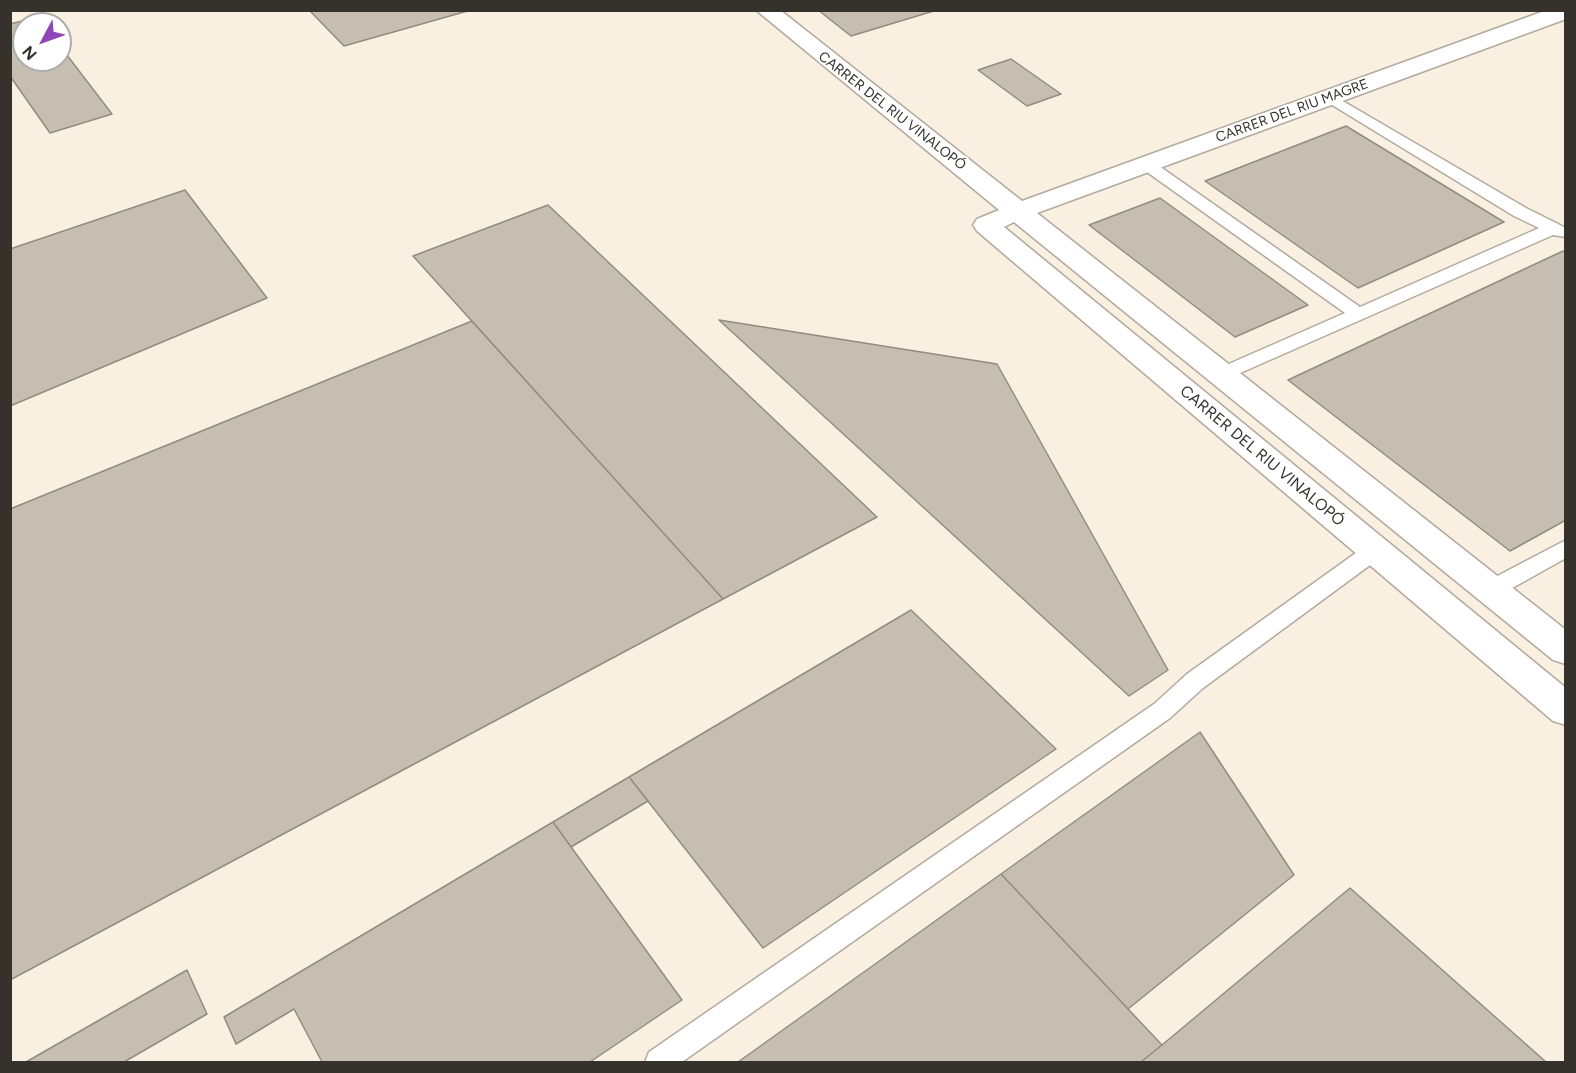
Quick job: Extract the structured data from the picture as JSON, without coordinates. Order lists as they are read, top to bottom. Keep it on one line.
{"streets":{"street":["CARRER DEL RIU VINALOPÓ","CARRER DEL RIU MAGRE"]},"crossings":[["CARRER DEL RIU VINALOPÓ","CARRER DEL RIU MAGRE"]],"north":"bottom left"}
